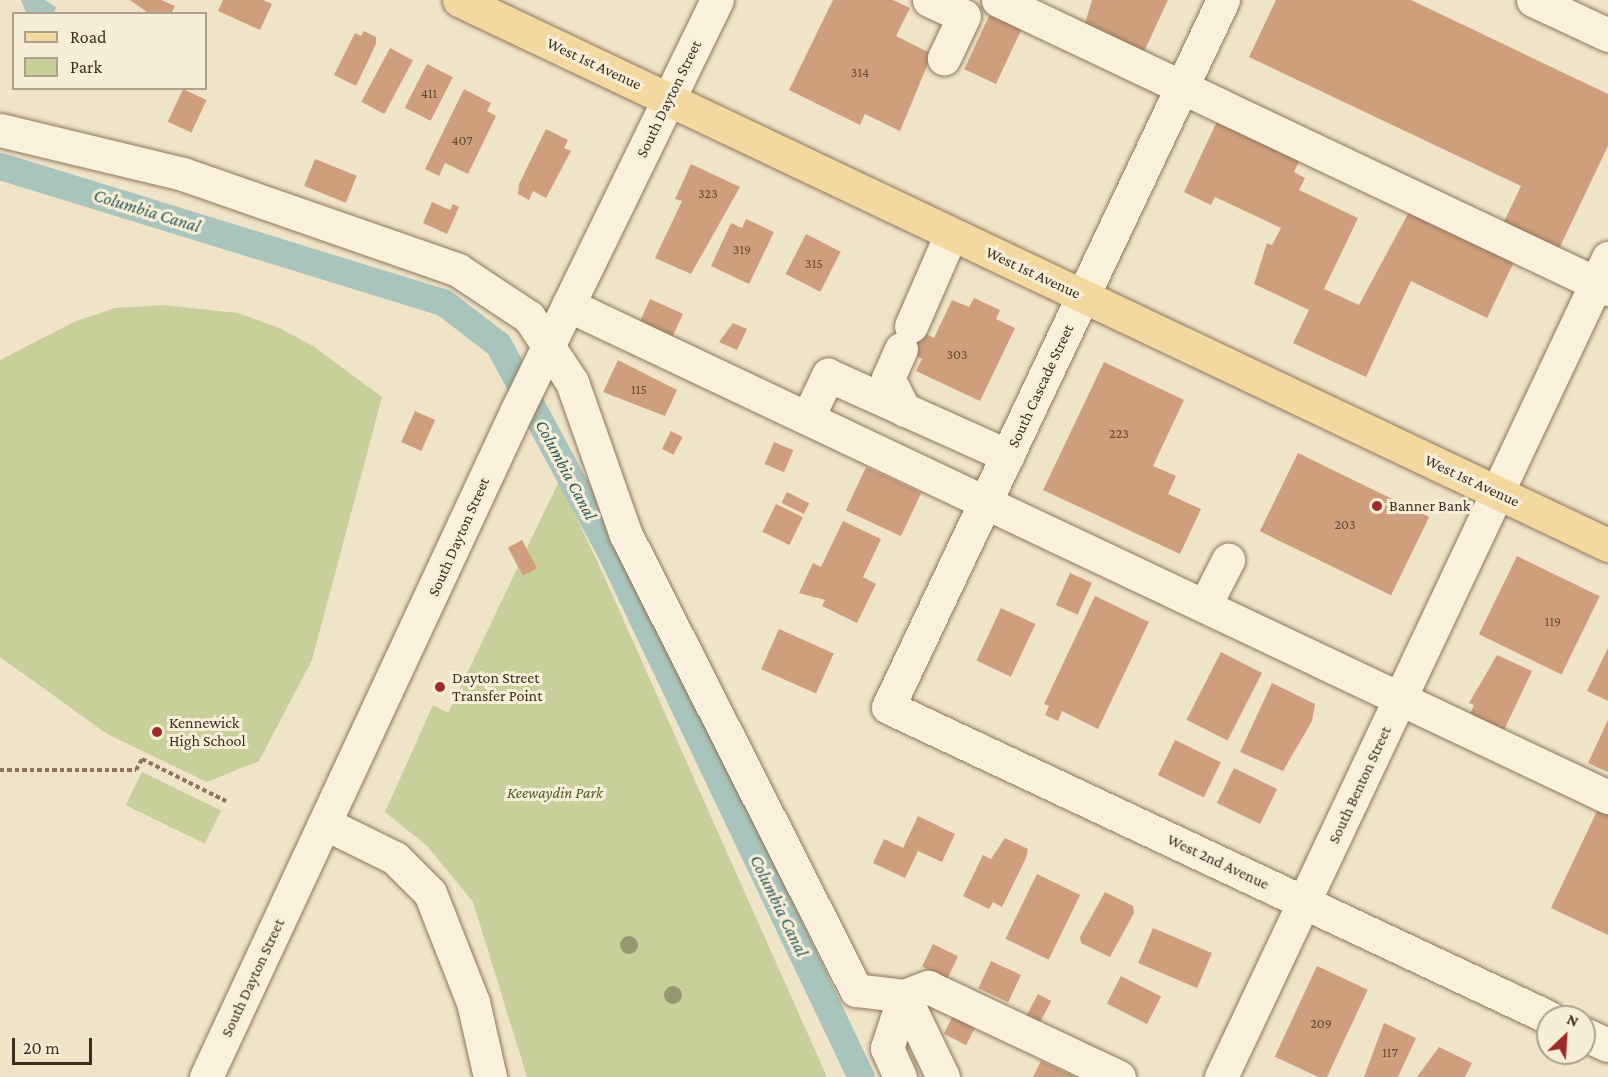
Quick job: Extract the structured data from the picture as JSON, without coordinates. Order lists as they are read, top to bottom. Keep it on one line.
{"streets":{"main road":["West 1st Avenue"],"street":["South Dayton Street","South Cascade Street","South Benton Street","West 2nd Avenue"]},"crossings":[["West 1st Avenue","South Dayton Street"],["West 1st Avenue","South Cascade Street"],["West 1st Avenue","South Benton Street"],["South Cascade Street","West 2nd Avenue"],["South Benton Street","West 2nd Avenue"]],"water":["Columbia Canal"],"parks":["Keewaydin Park"],"places":["Banner Bank","Dayton Street Transfer Point","Kennewick High School"],"house_numbers":["314","411","407","323","319","315","303","115","223","203","119","209","117"],"legend":["Road","Park"],"scale_bar":"20 m","north":"top right"}
